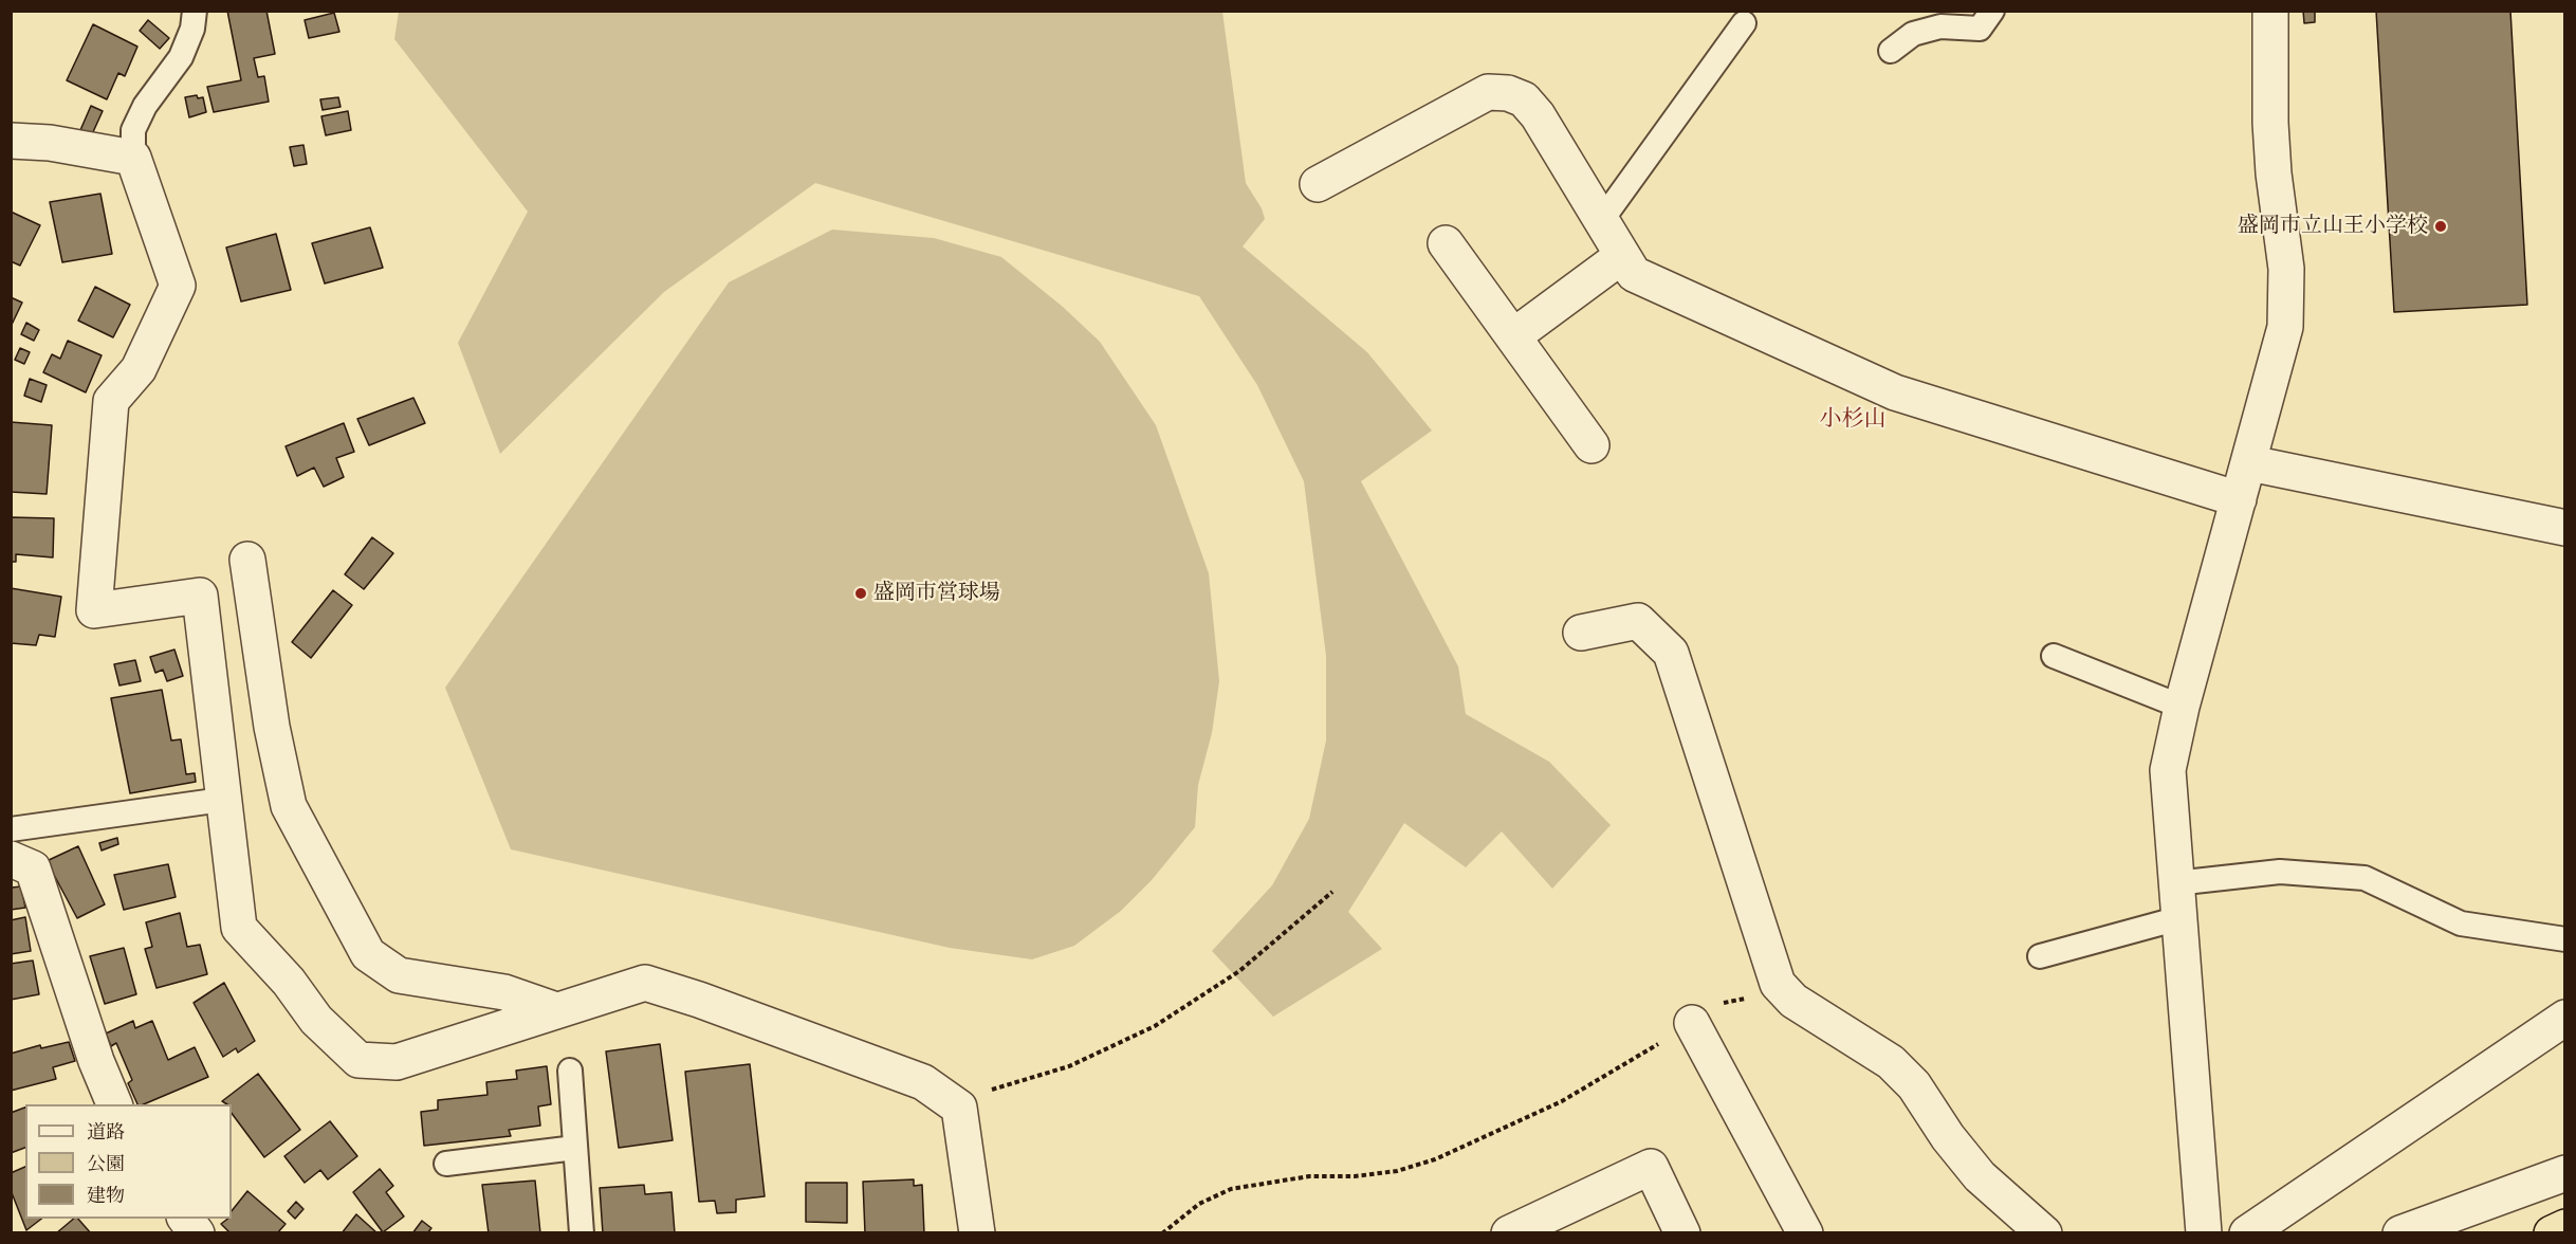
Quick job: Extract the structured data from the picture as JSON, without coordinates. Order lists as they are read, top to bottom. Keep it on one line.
{"districts":["小杉山"],"places":["盛岡市立山王小学校","盛岡市営球場"],"legend":["道路","公園","建物"]}
